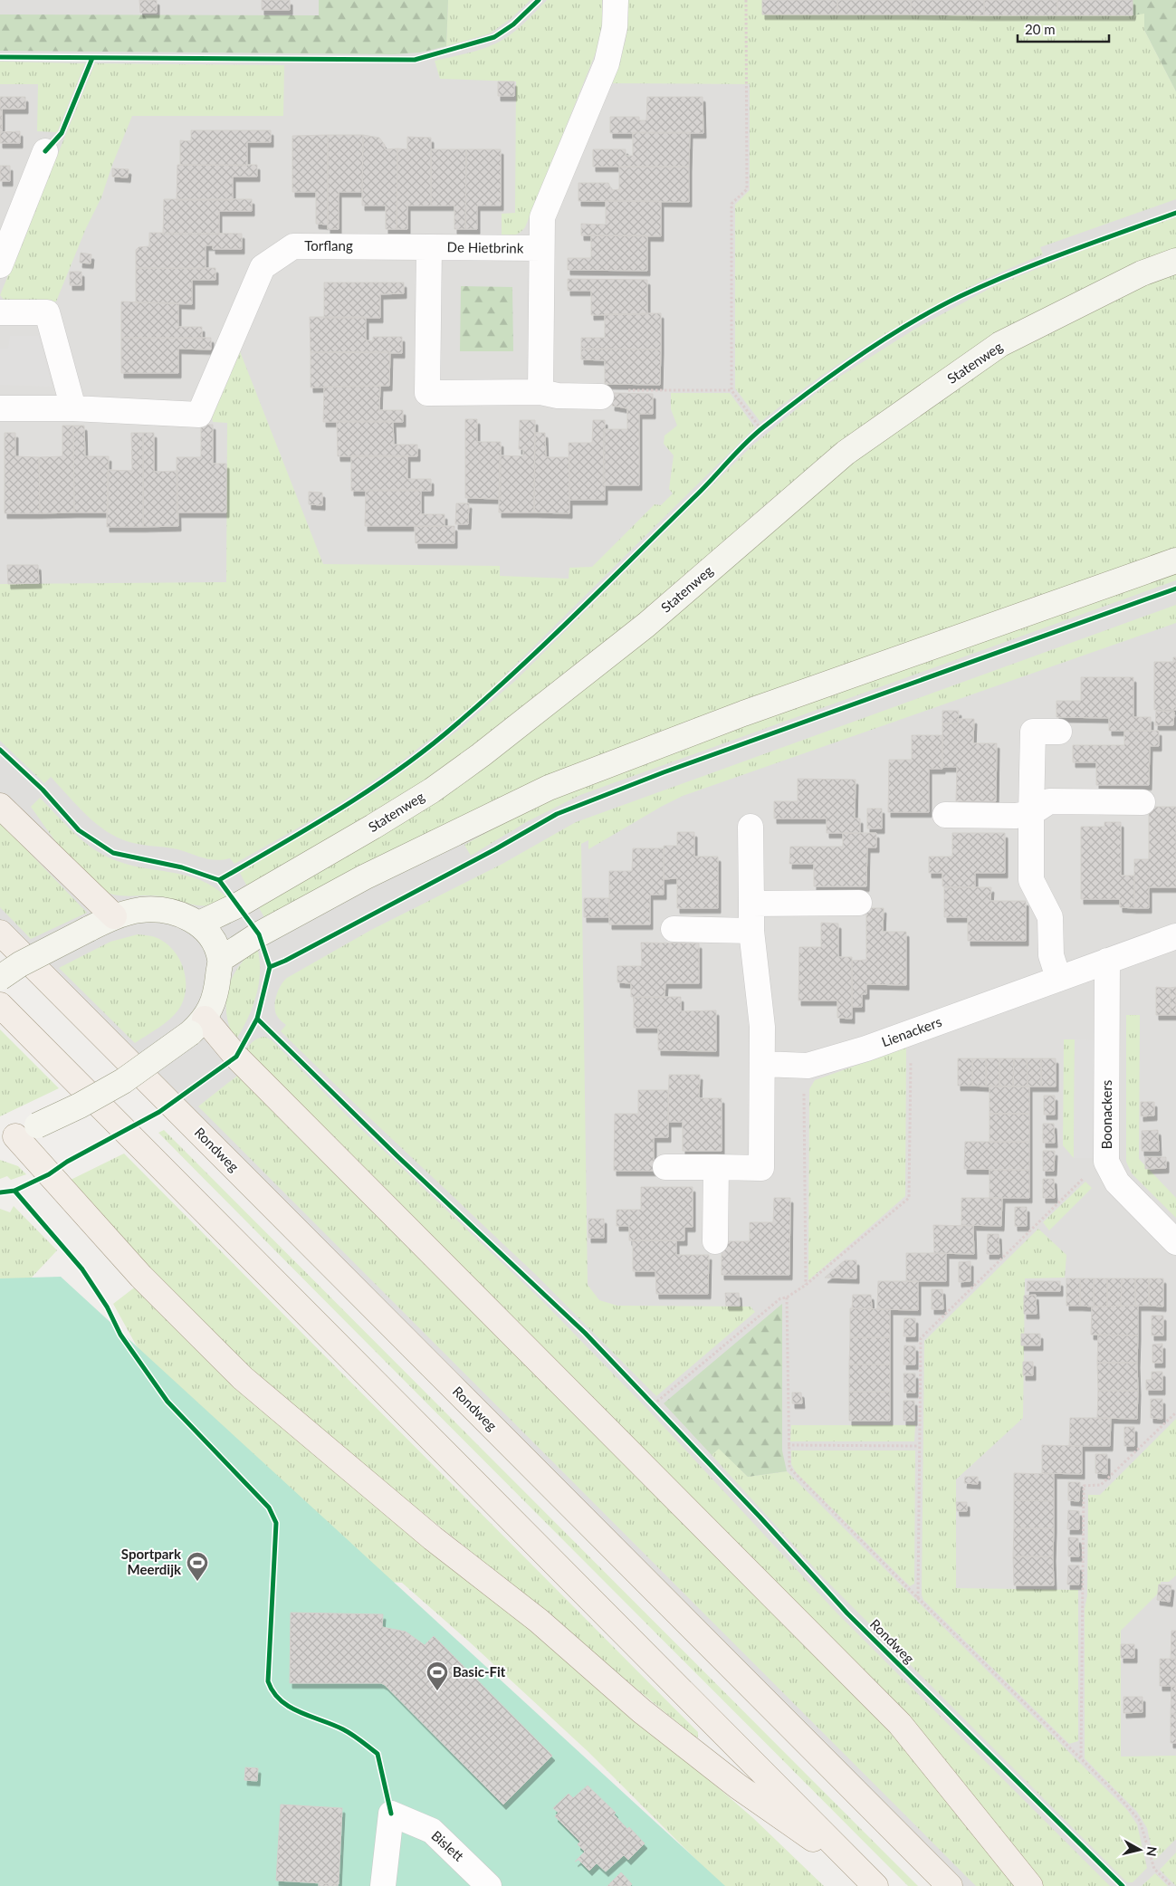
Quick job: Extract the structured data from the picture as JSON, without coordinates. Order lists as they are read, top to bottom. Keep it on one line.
{"streets":{"main road":["Rondweg"],"street":["Torflang","De Hietbrink","Statenweg","Lienackers","Boonackers","Bislett"]},"crossings":[["Torflang","De Hietbrink"],["Lienackers","Boonackers"]],"places":{"sports":["Sportpark Meerdijk","Basic-Fit"]},"scale_bar":"20 m","north":"right"}
